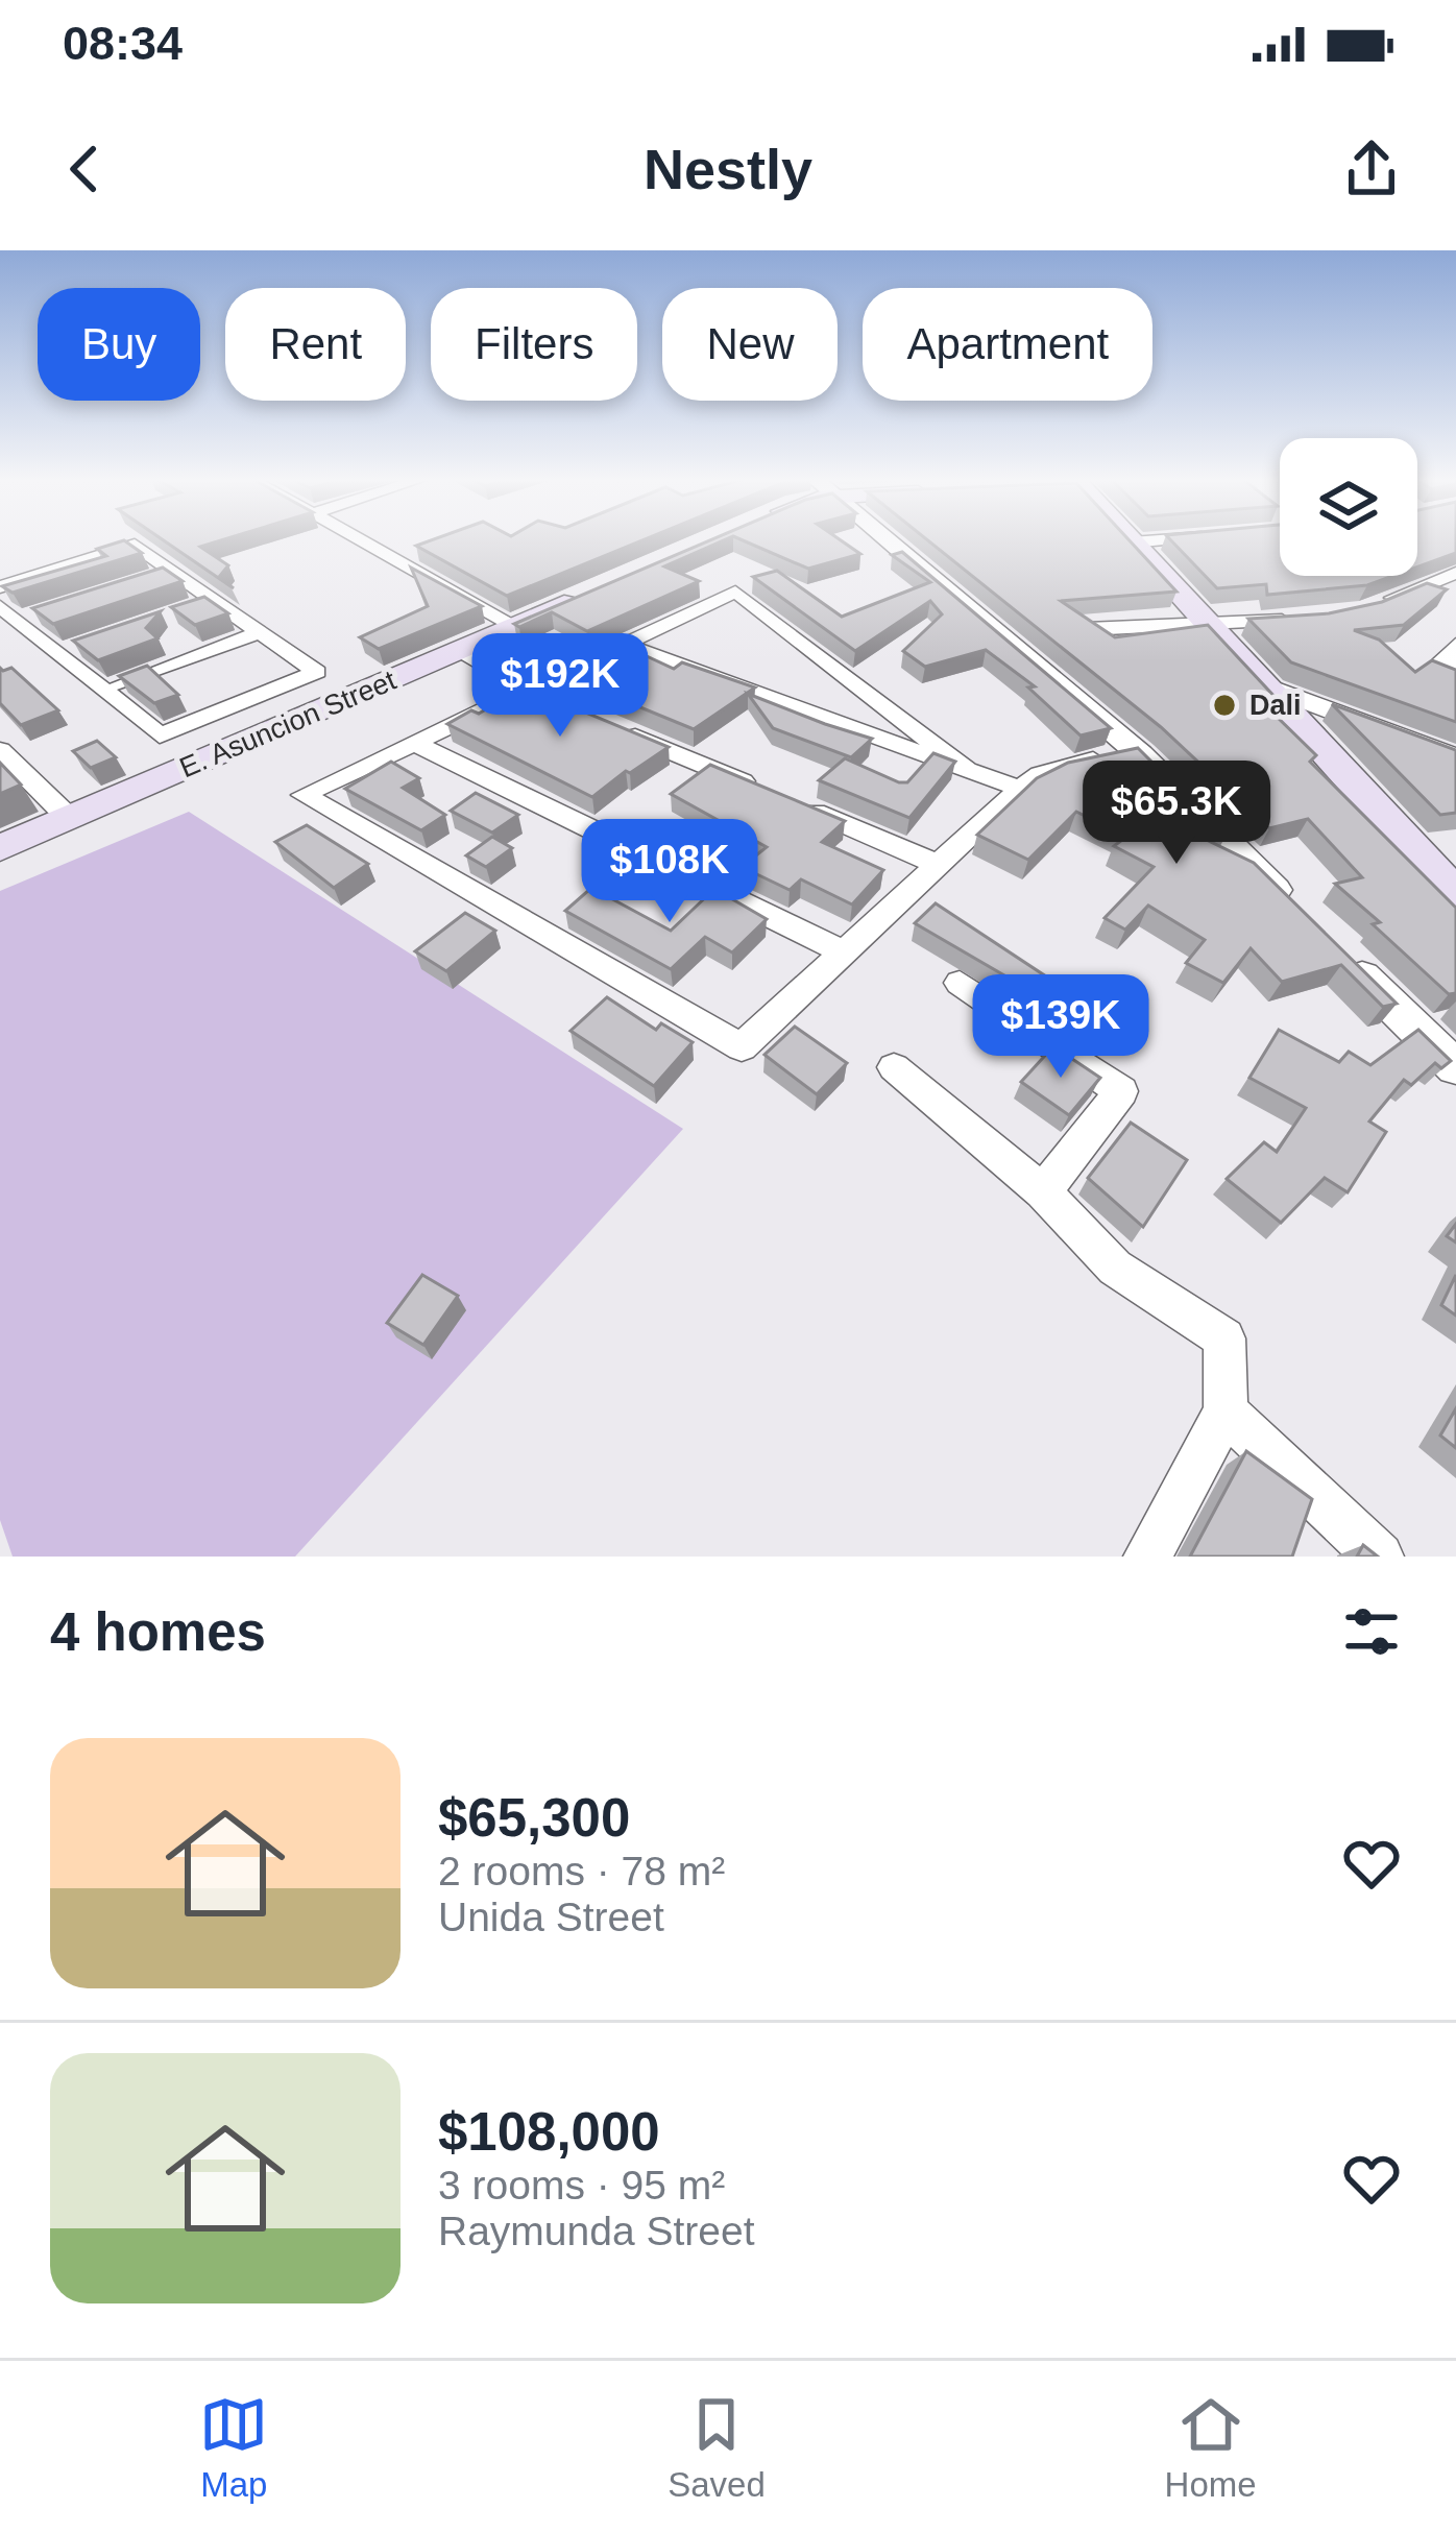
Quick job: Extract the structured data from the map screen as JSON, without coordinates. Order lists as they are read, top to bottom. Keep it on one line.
{"streets":{"main road":["E. Asuncion Street"]},"places":["Dali"],"page":{"status":"08:34","header":"Nestly","chip":["Buy","Rent","Filters","New","Apartment"],"price":["$192K","$65.3K","$108K","$139K"],"heading":"4 homes","list":[{"name":"$65,300","note":"2 rooms · 78 m² · Unida Street"},{"name":"$108,000","note":"3 rooms · 95 m² · Raymunda Street"}],"tabs":["Map","Saved","Home"]}}
